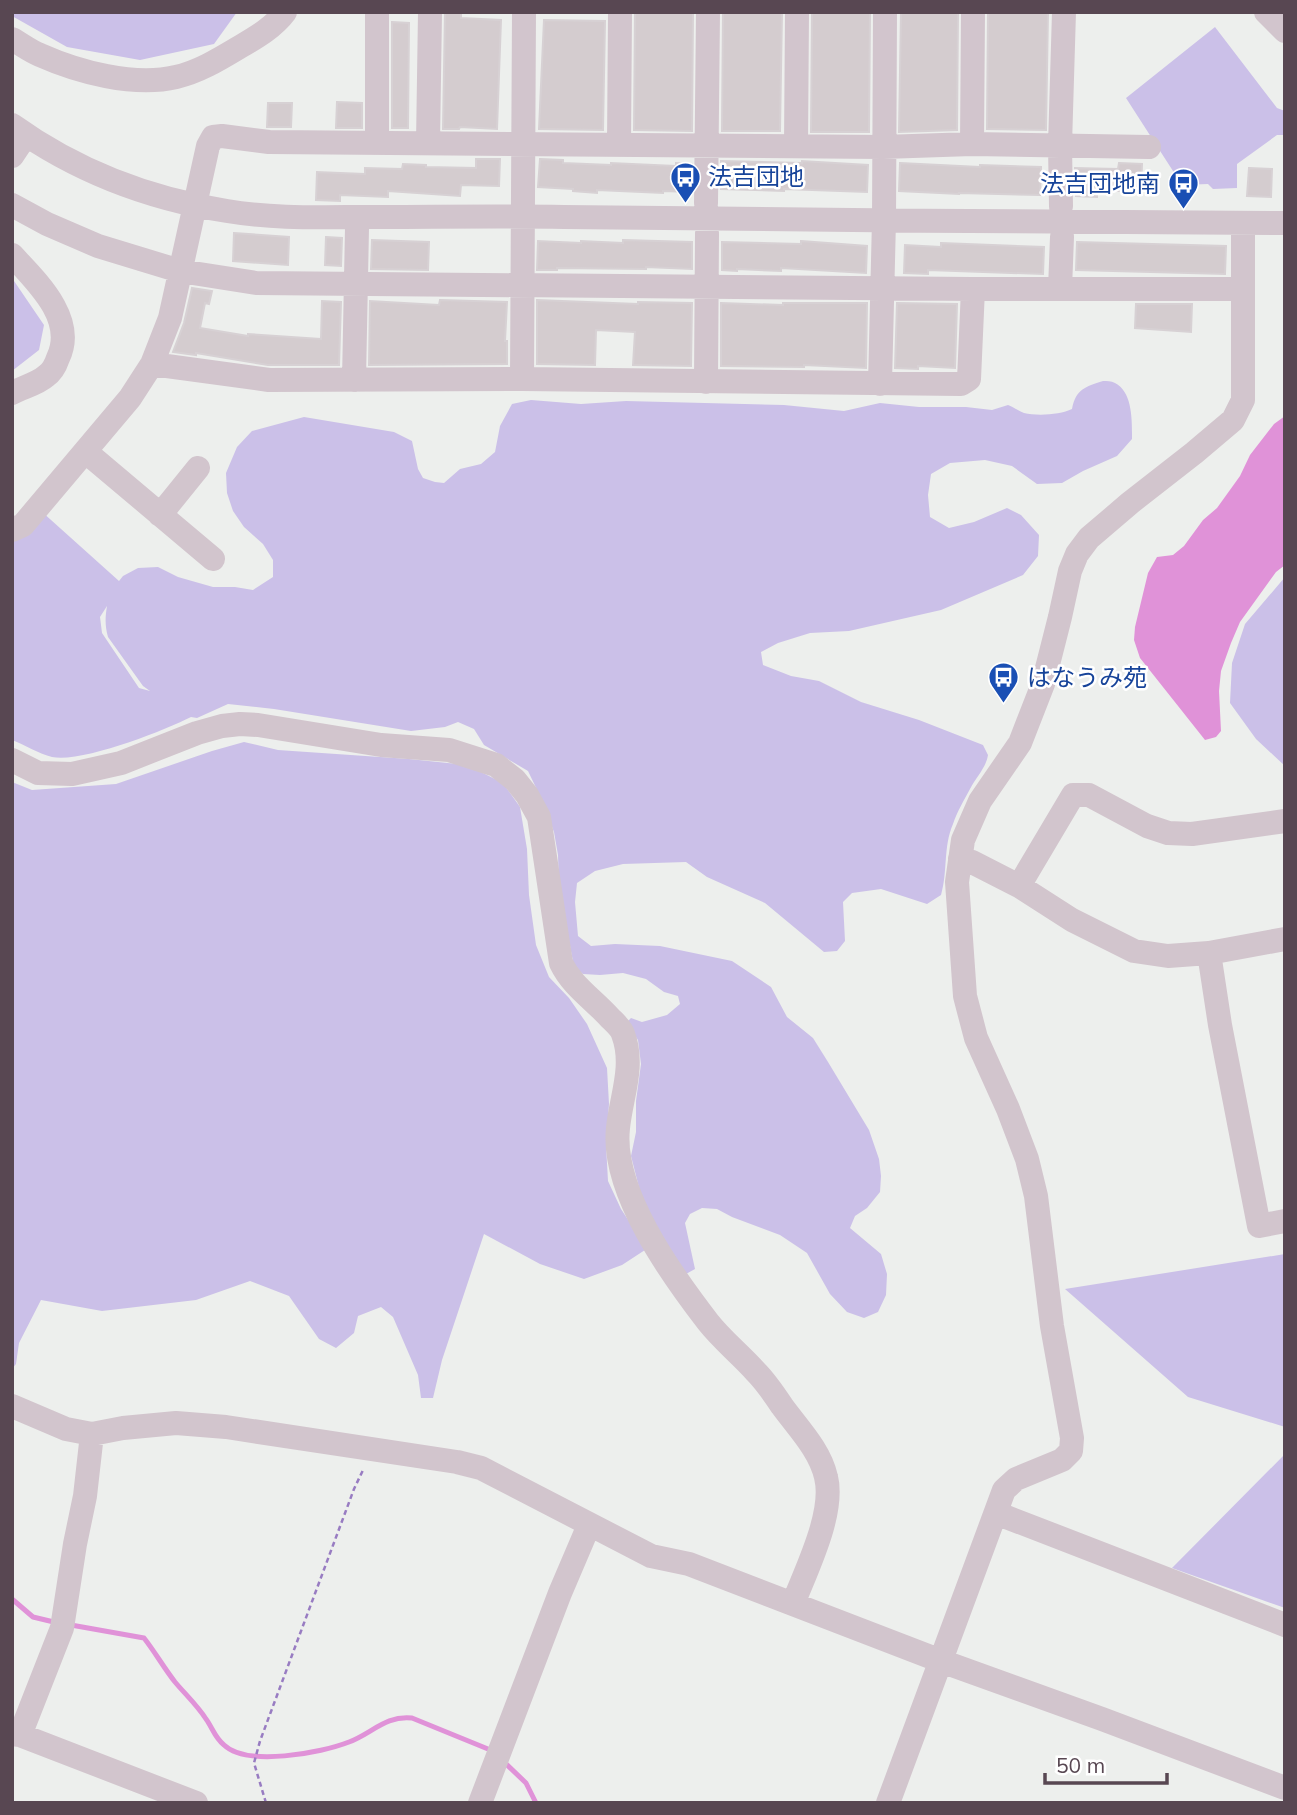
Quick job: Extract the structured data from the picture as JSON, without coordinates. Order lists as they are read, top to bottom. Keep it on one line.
{"places":{"bus stop":["法吉団地","法吉団地南","はなうみ苑"]},"scale_bar":"50 m"}
